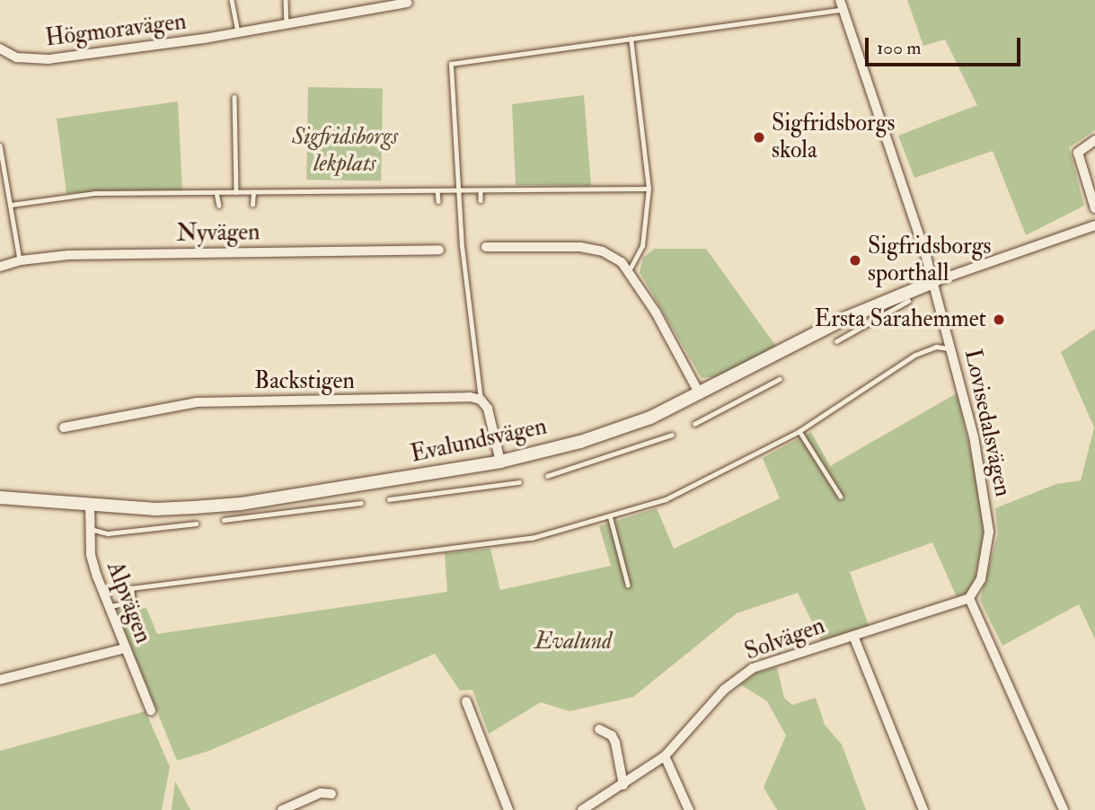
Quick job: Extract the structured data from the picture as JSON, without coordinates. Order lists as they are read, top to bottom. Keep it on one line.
{"streets":{"street":["Högmoravägen","Nyvägen","Backstigen","Lovisedalsvägen","Evalundsvägen","Alpvägen","Solvägen"]},"crossings":[["Lovisedalsvägen","Evalundsvägen"],["Lovisedalsvägen","Solvägen"],["Evalundsvägen","Alpvägen"]],"parks":["Sigfridsborgs lekplats","Evalund"],"places":["Sigfridsborgs skola","Sigfridsborgs sporthall","Ersta Sarahemmet"],"scale_bar":"100 m"}
